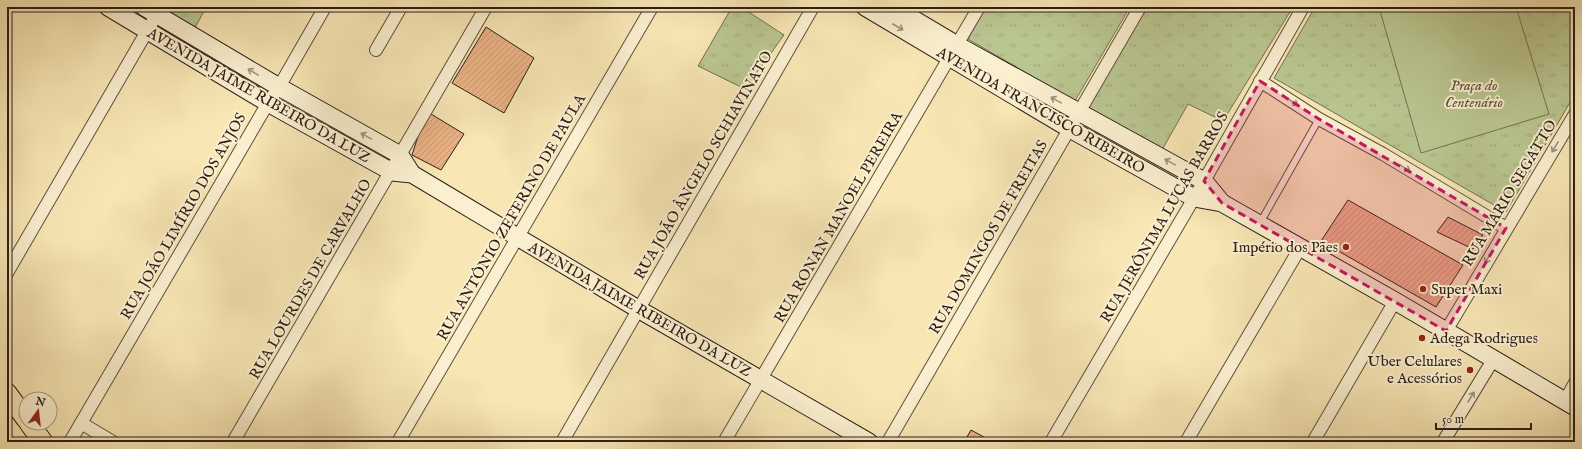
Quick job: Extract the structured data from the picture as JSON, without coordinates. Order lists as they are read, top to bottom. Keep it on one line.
{"streets":{"street":["AVENIDA JAIME RIBEIRO DA LUZ","AVENIDA FRANCISCO RIBEIRO","RUA JOÃO ÂNGELO SCHIAVINATO","RUA MARIO SEGATTO","RUA JOÃO LIMÍRIO DOS ANJOS","RUA ANTÔNIO ZEFERINO DE PAULA","RUA RONAN MANOEL PEREIRA","RUA JERÔNIMA LUCAS BARROS","RUA DOMINGOS DE FREITAS","RUA LOURDES DE CARVALHO"]},"crossings":[["AVENIDA JAIME RIBEIRO DA LUZ","RUA JOÃO ÂNGELO SCHIAVINATO"],["AVENIDA JAIME RIBEIRO DA LUZ","RUA JOÃO LIMÍRIO DOS ANJOS"],["AVENIDA JAIME RIBEIRO DA LUZ","RUA ANTÔNIO ZEFERINO DE PAULA"],["AVENIDA JAIME RIBEIRO DA LUZ","RUA RONAN MANOEL PEREIRA"],["AVENIDA JAIME RIBEIRO DA LUZ","RUA LOURDES DE CARVALHO"],["AVENIDA FRANCISCO RIBEIRO","RUA MARIO SEGATTO"],["AVENIDA FRANCISCO RIBEIRO","RUA RONAN MANOEL PEREIRA"],["AVENIDA FRANCISCO RIBEIRO","RUA JERÔNIMA LUCAS BARROS"],["AVENIDA FRANCISCO RIBEIRO","RUA DOMINGOS DE FREITAS"]],"one_way":["RUA MARIO SEGATTO"],"parks":["Praça do Centenário"],"places":["Império dos Pães","Super Maxi","Adega Rodrigues","Uber Celulares e Acessórios"],"scale_bar":"50 m","north":"top"}
